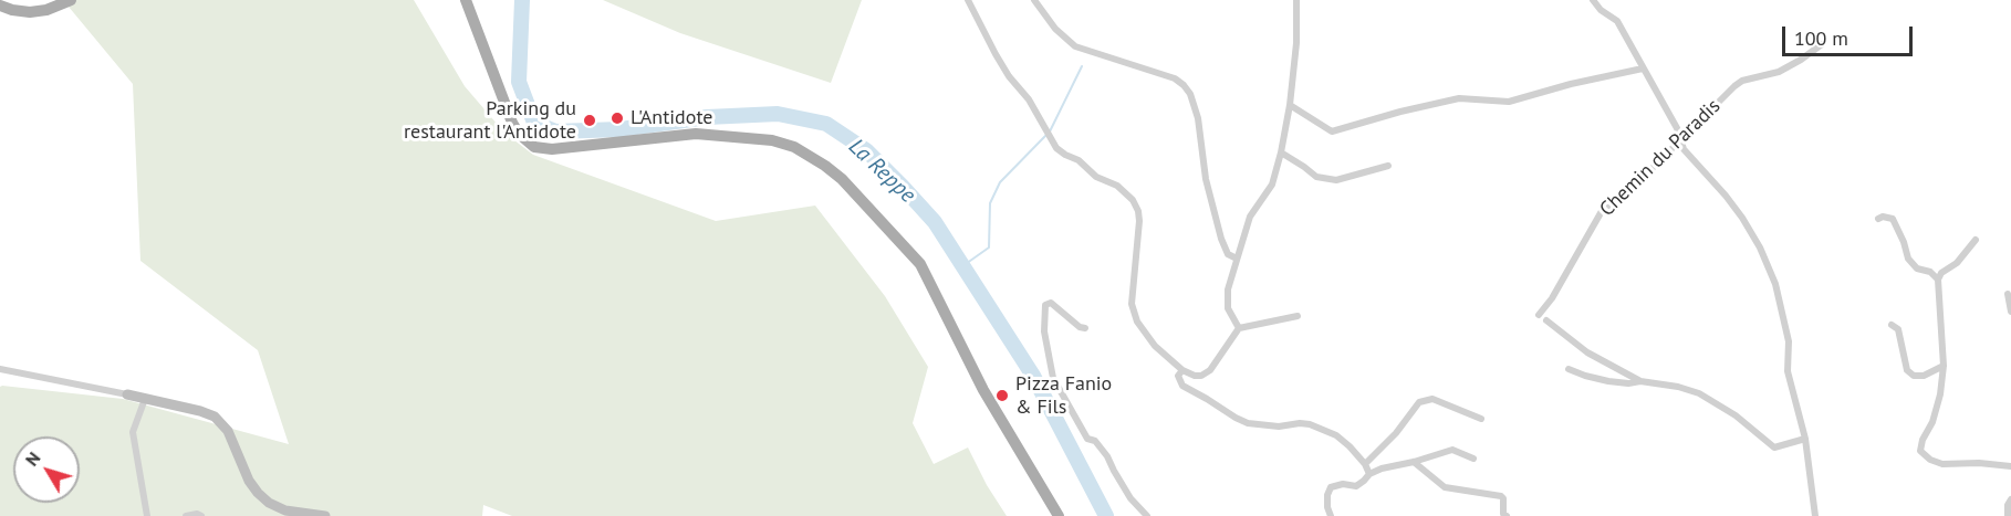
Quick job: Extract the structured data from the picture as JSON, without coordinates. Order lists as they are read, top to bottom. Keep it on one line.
{"streets":{"street":["Chemin du Paradis"]},"water":["La Reppe"],"places":["L'Antidote","Parking du restaurant l'Antidote","Pizza Fanio & Fils"],"scale_bar":"100 m","north":"top left"}
